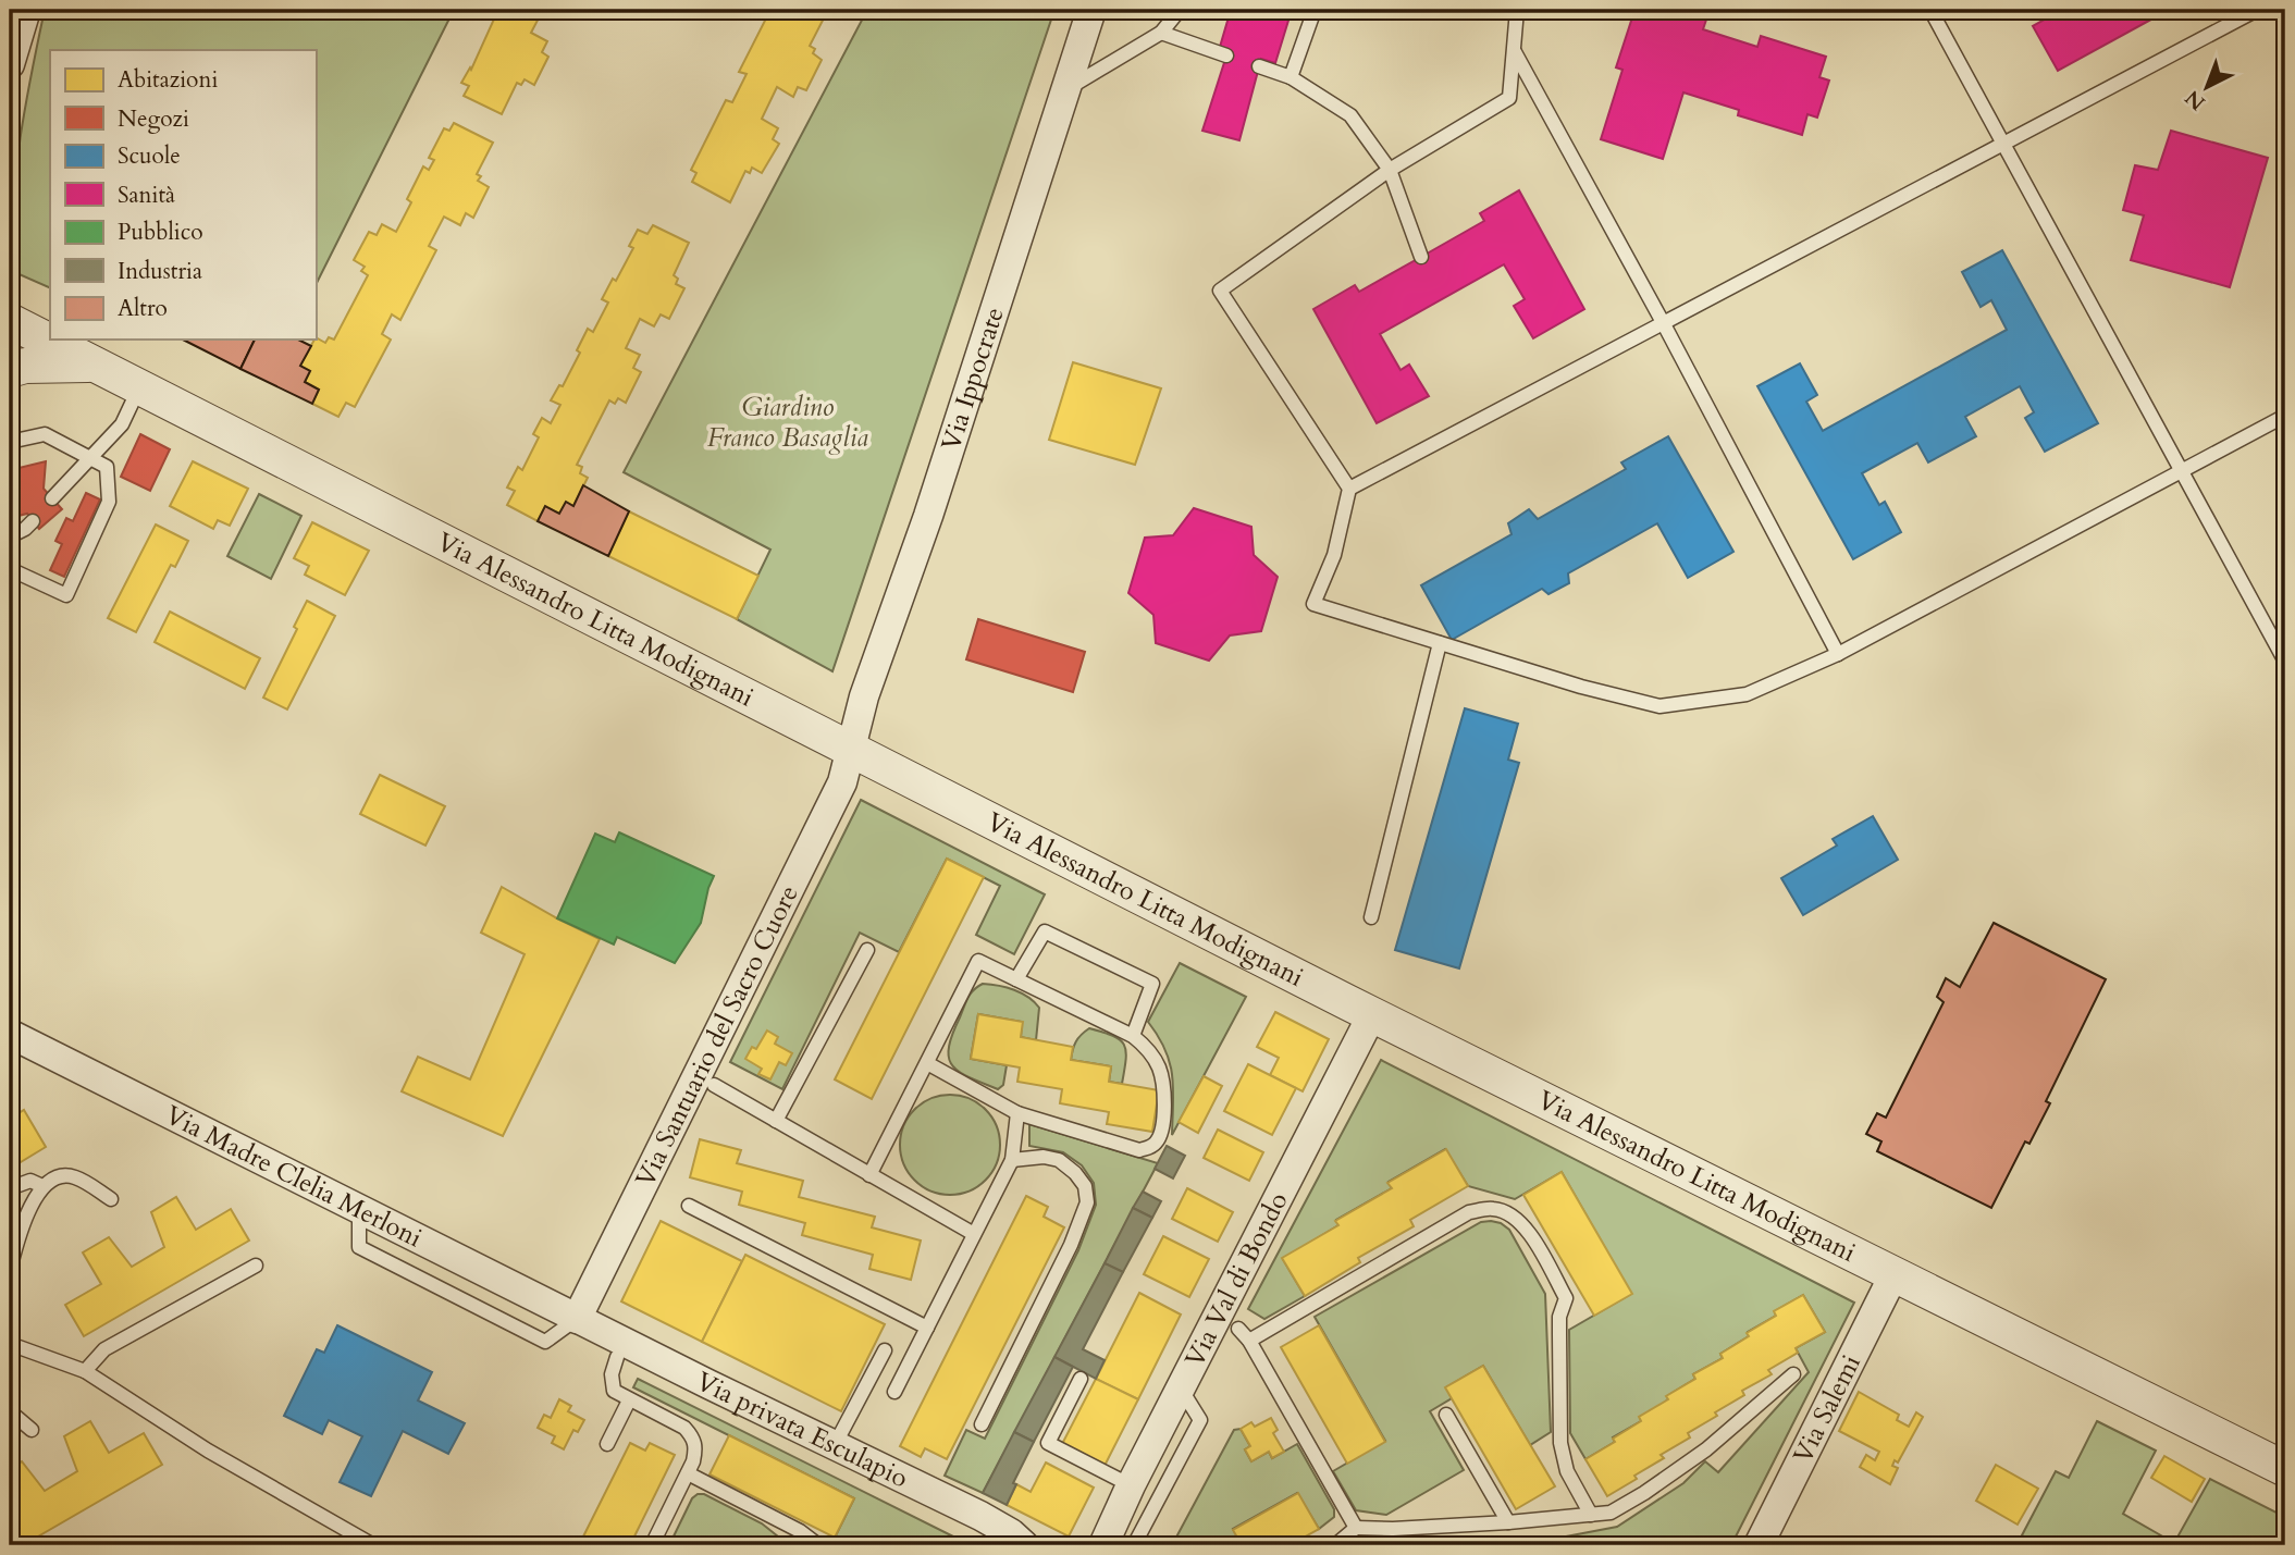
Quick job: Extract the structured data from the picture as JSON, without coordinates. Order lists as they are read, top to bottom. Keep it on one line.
{"streets":{"street":["Via Ippocrate","Via Alessandro Litta Modignani","Via Santuario del Sacro Cuore","Via Madre Clelia Merloni","Via Val di Bondo","Via Salemi","Via privata Esculapio"]},"crossings":[["Via Ippocrate","Via Alessandro Litta Modignani"],["Via Ippocrate","Via Santuario del Sacro Cuore"],["Via Alessandro Litta Modignani","Via Santuario del Sacro Cuore"],["Via Alessandro Litta Modignani","Via Val di Bondo"],["Via Alessandro Litta Modignani","Via Salemi"],["Via Santuario del Sacro Cuore","Via Madre Clelia Merloni"],["Via Santuario del Sacro Cuore","Via privata Esculapio"],["Via Madre Clelia Merloni","Via privata Esculapio"]],"parks":["Giardino Franco Basaglia"],"legend":["Abitazioni","Negozi","Scuole","Sanità","Pubblico","Industria","Altro"],"north":"bottom left"}
